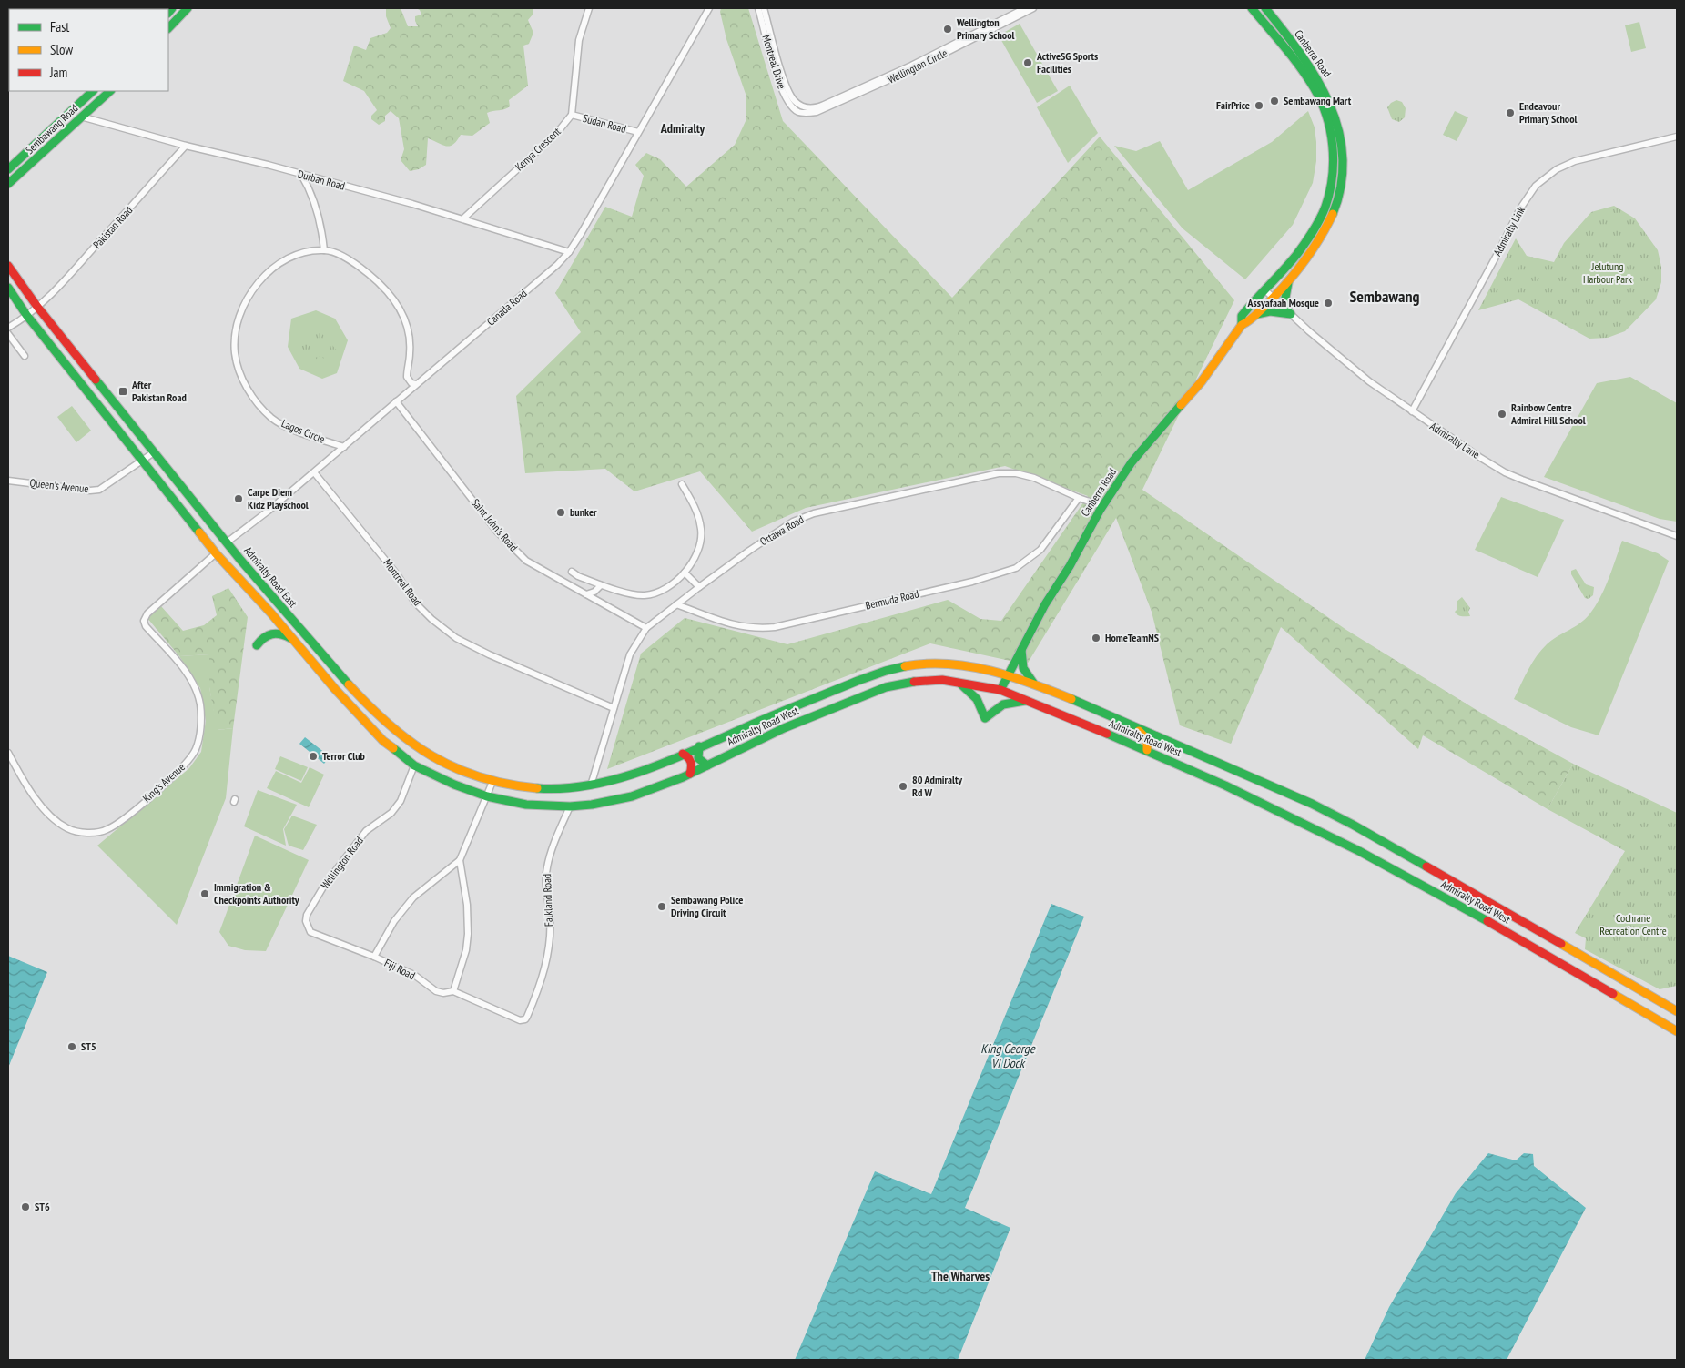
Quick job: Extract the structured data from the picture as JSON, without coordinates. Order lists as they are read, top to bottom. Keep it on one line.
{"streets":{"main road":["Canberra Road","Sembawang Road","Admiralty Road East","Admiralty Road West"],"street":["Montreal Drive","Wellington Circle","Sudan Road","Kenya Crescent","Durban Road","Pakistan Road","Admiralty Link","Canada Road","Lagos Circle","Admiralty Lane","Queen's Avenue","Saint John's Road","Ottawa Road","Montreal Road","Bermuda Road","King's Avenue","Wellington Road","Falkland Road","Fiji Road"]},"crossings":[["Canberra Road","Admiralty Lane"],["Canberra Road","Ottawa Road"],["Canberra Road","Admiralty Road West"],["Montreal Drive","Wellington Circle"],["Sudan Road","Kenya Crescent"],["Sudan Road","Canada Road"],["Sembawang Road","Durban Road"],["Kenya Crescent","Durban Road"],["Durban Road","Pakistan Road"],["Durban Road","Canada Road"],["Pakistan Road","Admiralty Road East"],["Admiralty Link","Admiralty Lane"],["Canada Road","Lagos Circle"],["Canada Road","Saint John's Road"],["Canada Road","Admiralty Road East"],["Canada Road","Montreal Road"],["Queen's Avenue","Admiralty Road East"],["Saint John's Road","Ottawa Road"],["Ottawa Road","Admiralty Road East"],["Ottawa Road","Montreal Road"],["Ottawa Road","Bermuda Road"],["Ottawa Road","Admiralty Road West"],["Admiralty Road East","Admiralty Road West"],["Admiralty Road East","King's Avenue"],["Admiralty Road East","Wellington Road"],["Admiralty Road East","Falkland Road"],["Admiralty Road West","Falkland Road"],["Wellington Road","Fiji Road"],["Falkland Road","Fiji Road"]],"districts":["Admiralty","Sembawang","The Wharves"],"water":["King George VI Dock"],"parks":["Jelutung Harbour Park","Cochrane Recreation Centre"],"places":{"other":["Wellington Primary School","ActiveSG Sports Facilities","Sembawang Mart","FairPrice","Endeavour Primary School","Assyafaah Mosque","Rainbow Centre Admiral Hill School","Carpe Diem Kidz Playschool","bunker","HomeTeamNS","Terror Club","80 Admiralty Rd W","Immigration & Checkpoints Authority","Sembawang Police Driving Circuit","ST5","ST6"],"transit":["After Pakistan Road"]},"legend":["Fast","Slow","Jam"]}
